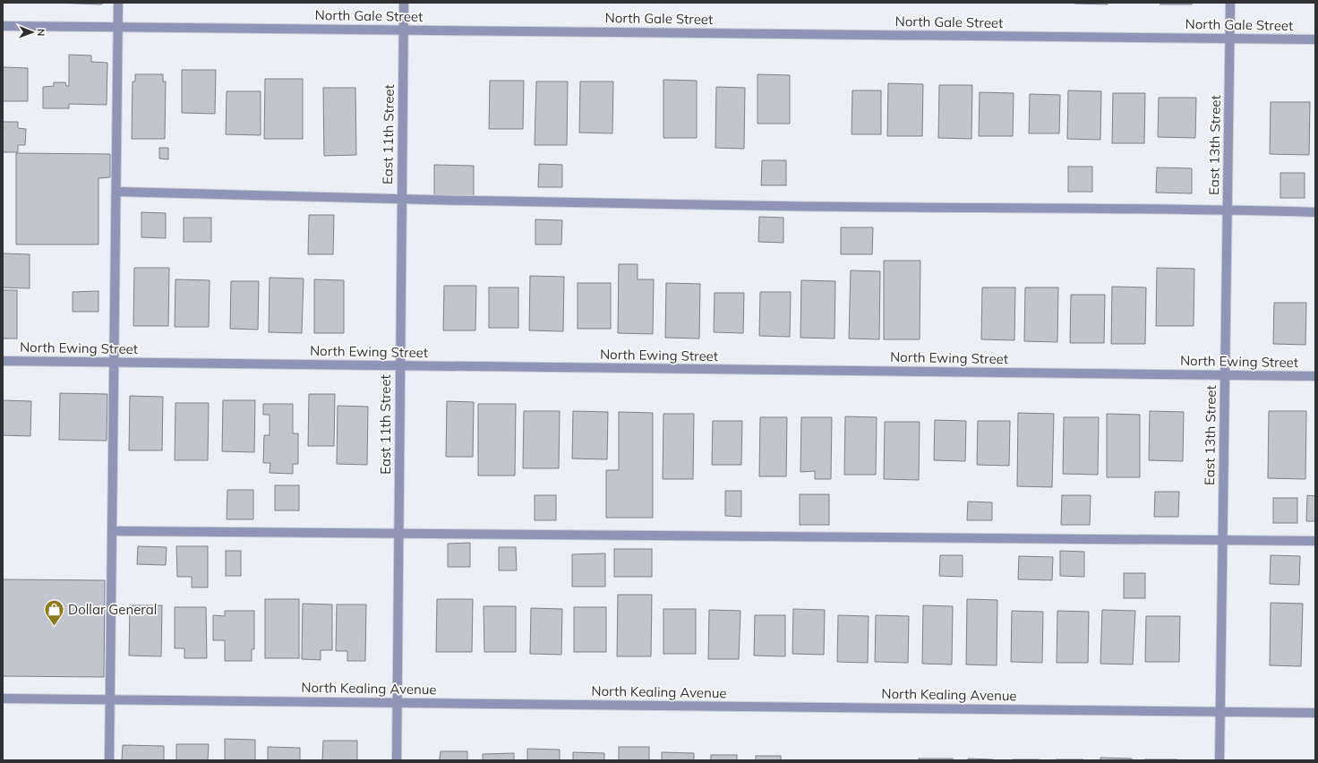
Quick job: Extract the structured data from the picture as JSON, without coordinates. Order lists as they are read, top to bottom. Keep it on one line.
{"streets":{"street":["North Gale Street","East 11th Street","East 13th Street","North Ewing Street","North Kealing Avenue"]},"crossings":[["North Gale Street","East 11th Street"],["North Gale Street","East 13th Street"],["East 11th Street","North Ewing Street"],["East 11th Street","North Kealing Avenue"],["East 13th Street","North Ewing Street"],["East 13th Street","North Kealing Avenue"]],"places":{"shop":["Dollar General"]},"north":"right"}
